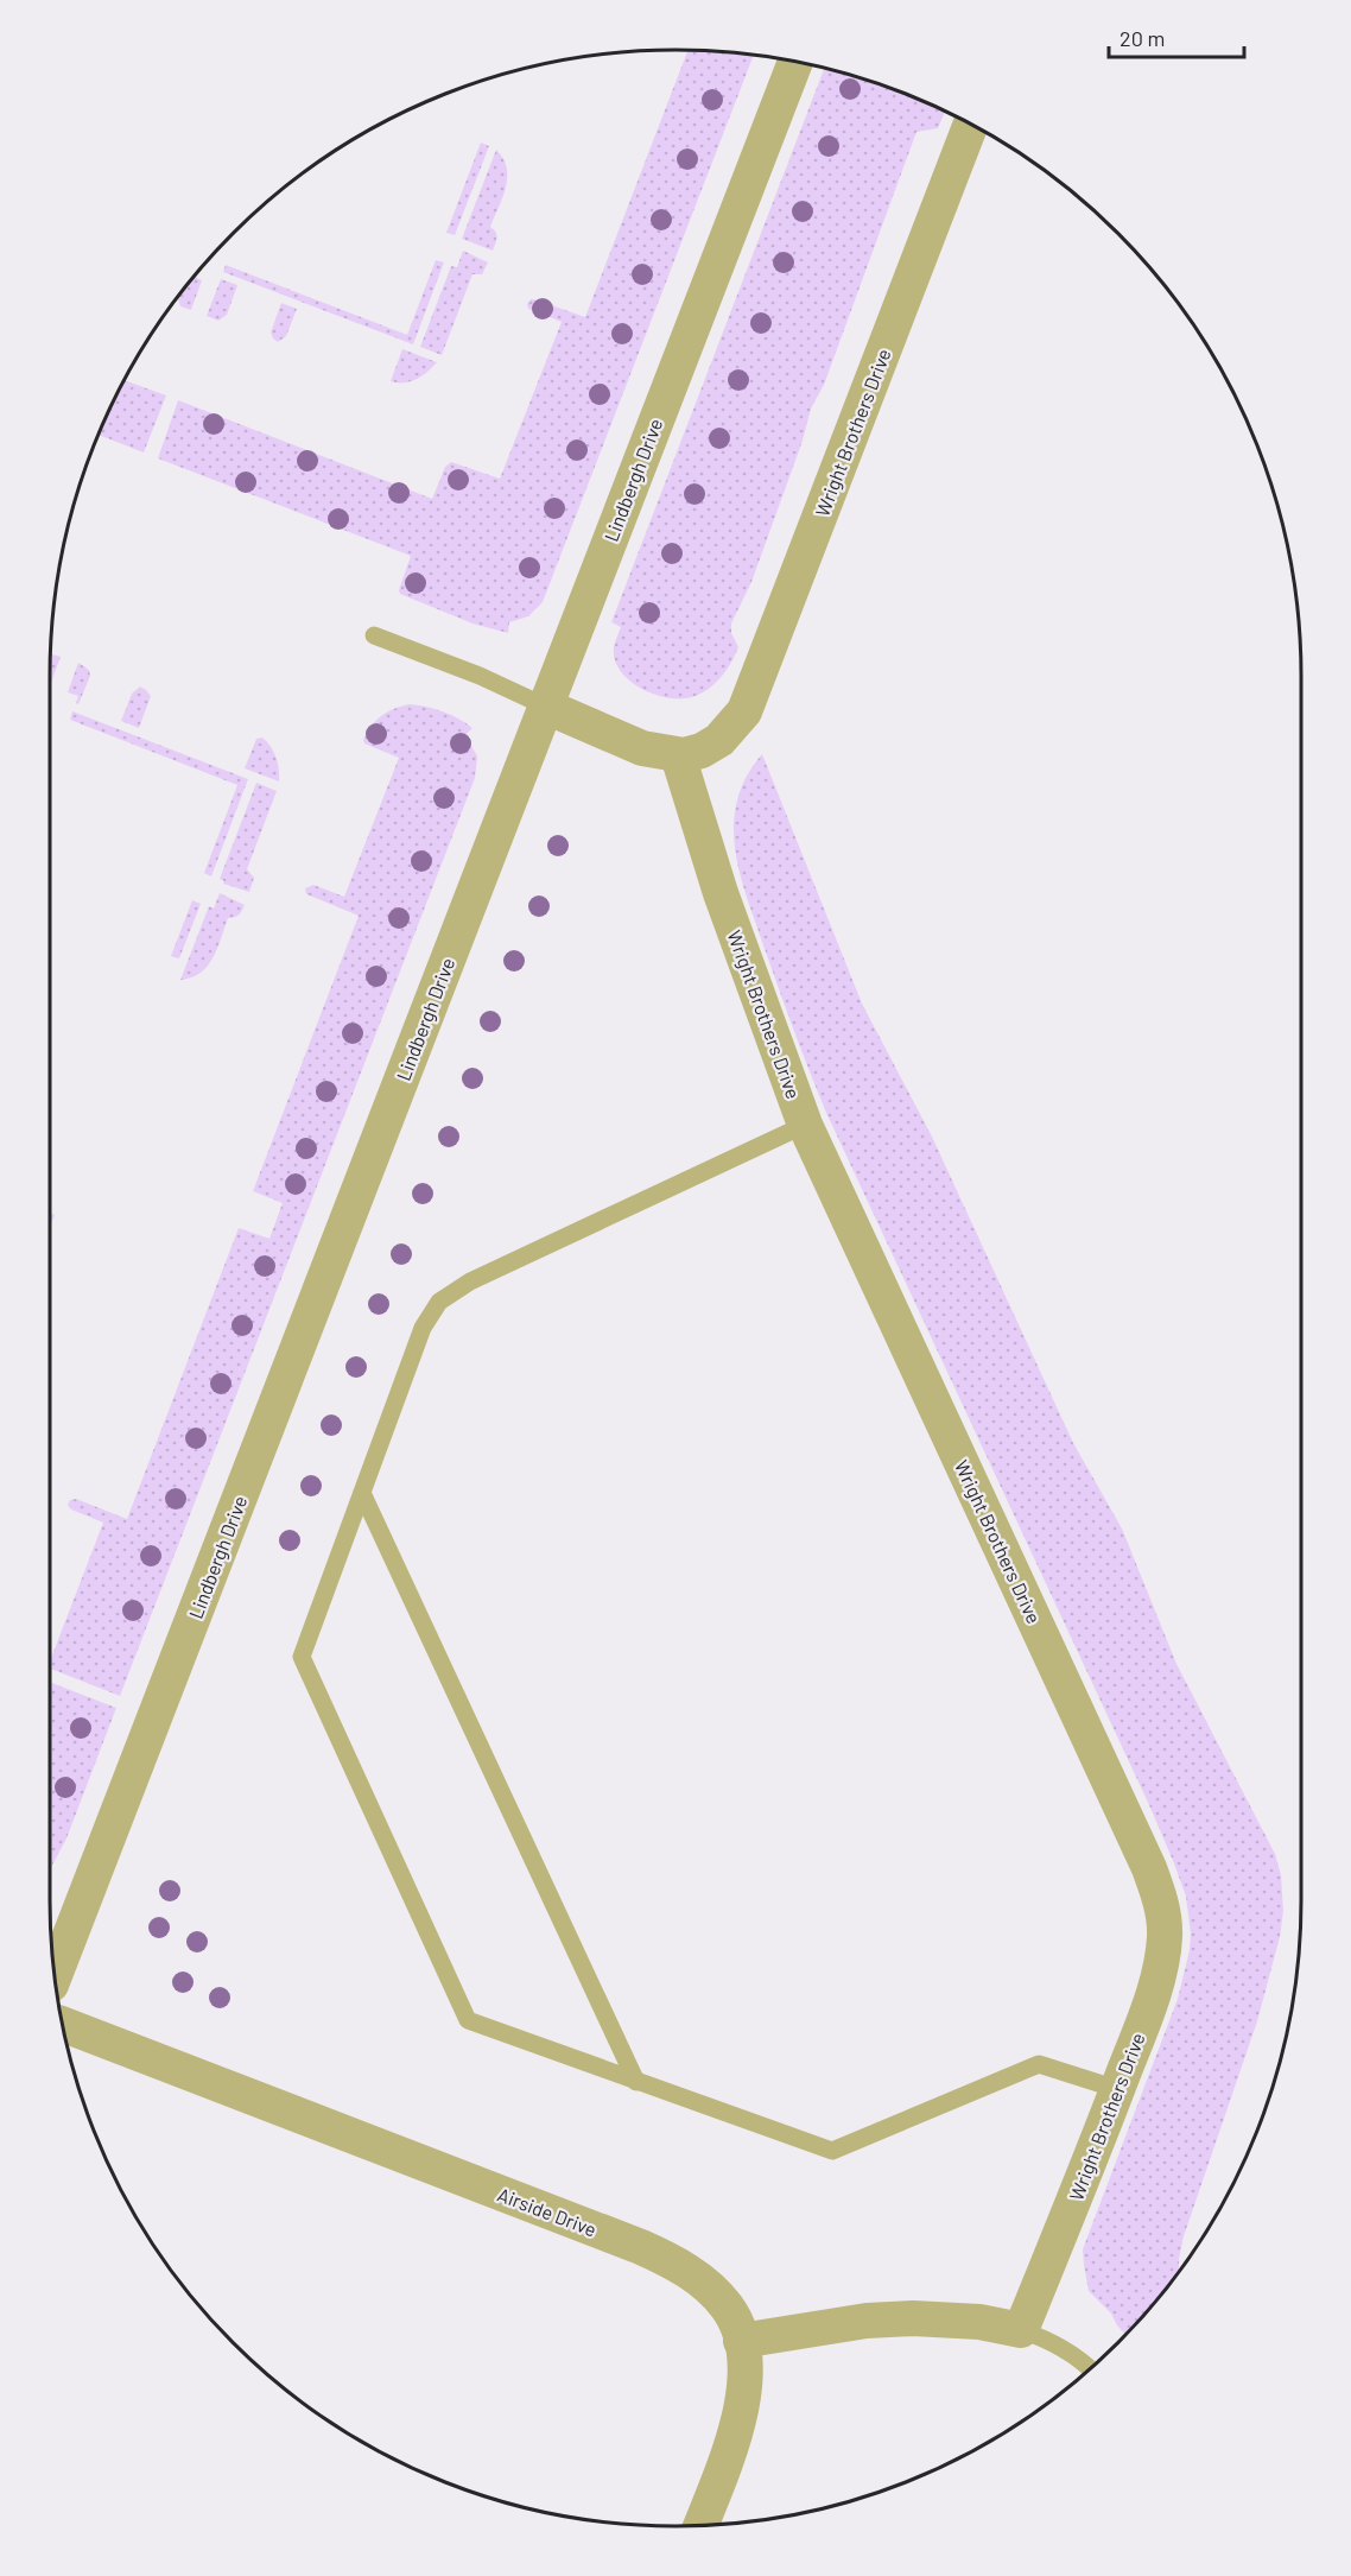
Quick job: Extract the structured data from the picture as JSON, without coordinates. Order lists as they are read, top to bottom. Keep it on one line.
{"streets":{"street":["Wright Brothers Drive","Lindbergh Drive","Airside Drive"]},"crossings":[["Wright Brothers Drive","Lindbergh Drive"]],"scale_bar":"20 m"}
